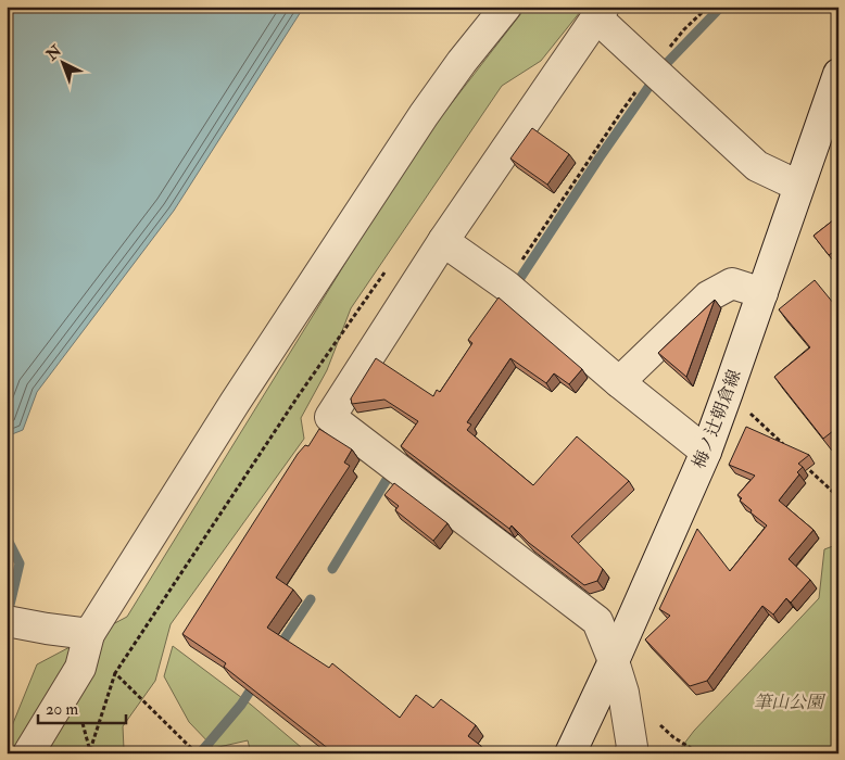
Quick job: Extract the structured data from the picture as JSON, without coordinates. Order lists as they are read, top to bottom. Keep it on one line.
{"streets":{"street":["梅ノ辻朝倉線"]},"parks":["筆山公園"],"scale_bar":"20 m","north":"top left"}
